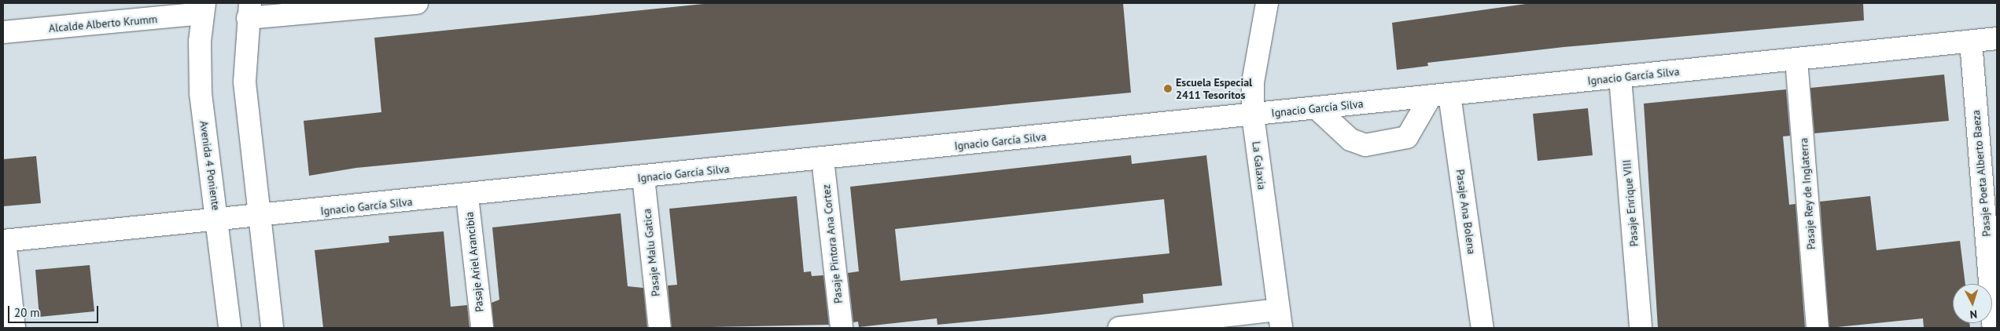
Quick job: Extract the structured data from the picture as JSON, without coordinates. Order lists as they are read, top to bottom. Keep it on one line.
{"streets":{"street":["Alcalde Alberto Krumm","Ignacio García Silva","Avenida 4 Poniente","La Galaxia","Pasaje Poeta Alberto Baeza","Pasaje Rey de Inglaterra","Pasaje Enrique VIII","Pasaje Ana Bolena","Pasaje Pintora Ana Cortez","Pasaje Malu Gatica","Pasaje Ariel Arancibia"]},"crossings":[["Alcalde Alberto Krumm","Avenida 4 Poniente"],["Ignacio García Silva","Avenida 4 Poniente"],["Ignacio García Silva","La Galaxia"],["Ignacio García Silva","Pasaje Poeta Alberto Baeza"],["Ignacio García Silva","Pasaje Rey de Inglaterra"],["Ignacio García Silva","Pasaje Enrique VIII"],["Ignacio García Silva","Pasaje Ana Bolena"],["Ignacio García Silva","Pasaje Pintora Ana Cortez"],["Ignacio García Silva","Pasaje Malu Gatica"],["Ignacio García Silva","Pasaje Ariel Arancibia"]],"places":["Escuela Especial 2411 Tesoritos"],"scale_bar":"20 m","north":"bottom"}
